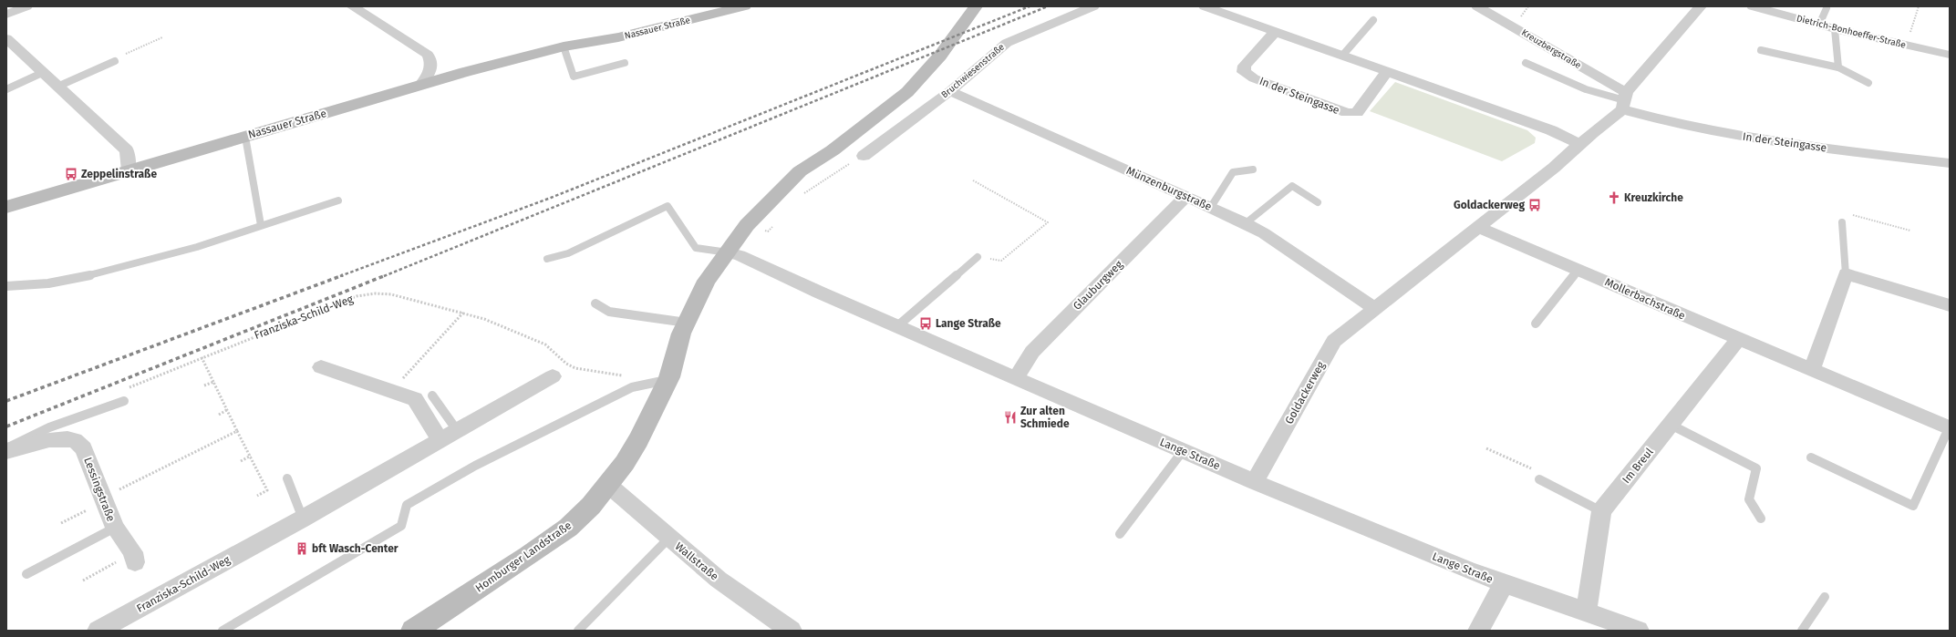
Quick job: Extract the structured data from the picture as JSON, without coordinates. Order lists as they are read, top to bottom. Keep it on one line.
{"streets":{"main road":["Nassauer Straße","Homburger Landstraße"],"street":["Dietrich-Bonhoeffer-Straße","Kreuzbergstraße","Bruchwiesenstraße","In der Steingasse","Münzenburgstraße","Glauburgweg","Mollerbachstraße","Franziska-Schild-Weg","Goldackerweg","Lange Straße","Im Breul","Lessingstraße","Wallstraße"]},"crossings":[["Kreuzbergstraße","In der Steingasse"],["Kreuzbergstraße","Goldackerweg"],["Bruchwiesenstraße","Münzenburgstraße"],["In der Steingasse","Goldackerweg"],["Münzenburgstraße","Glauburgweg"],["Münzenburgstraße","Goldackerweg"],["Glauburgweg","Lange Straße"],["Mollerbachstraße","Goldackerweg"],["Mollerbachstraße","Im Breul"],["Goldackerweg","Lange Straße"],["Lange Straße","Im Breul"],["Lange Straße","Homburger Landstraße"],["Homburger Landstraße","Wallstraße"]],"places":{"bus stop":["Zeppelinstraße","Goldackerweg","Lange Straße"],"church":["Kreuzkirche"],"restaurant":["Zur alten Schmiede"],"building":["bft Wasch-Center"]}}
